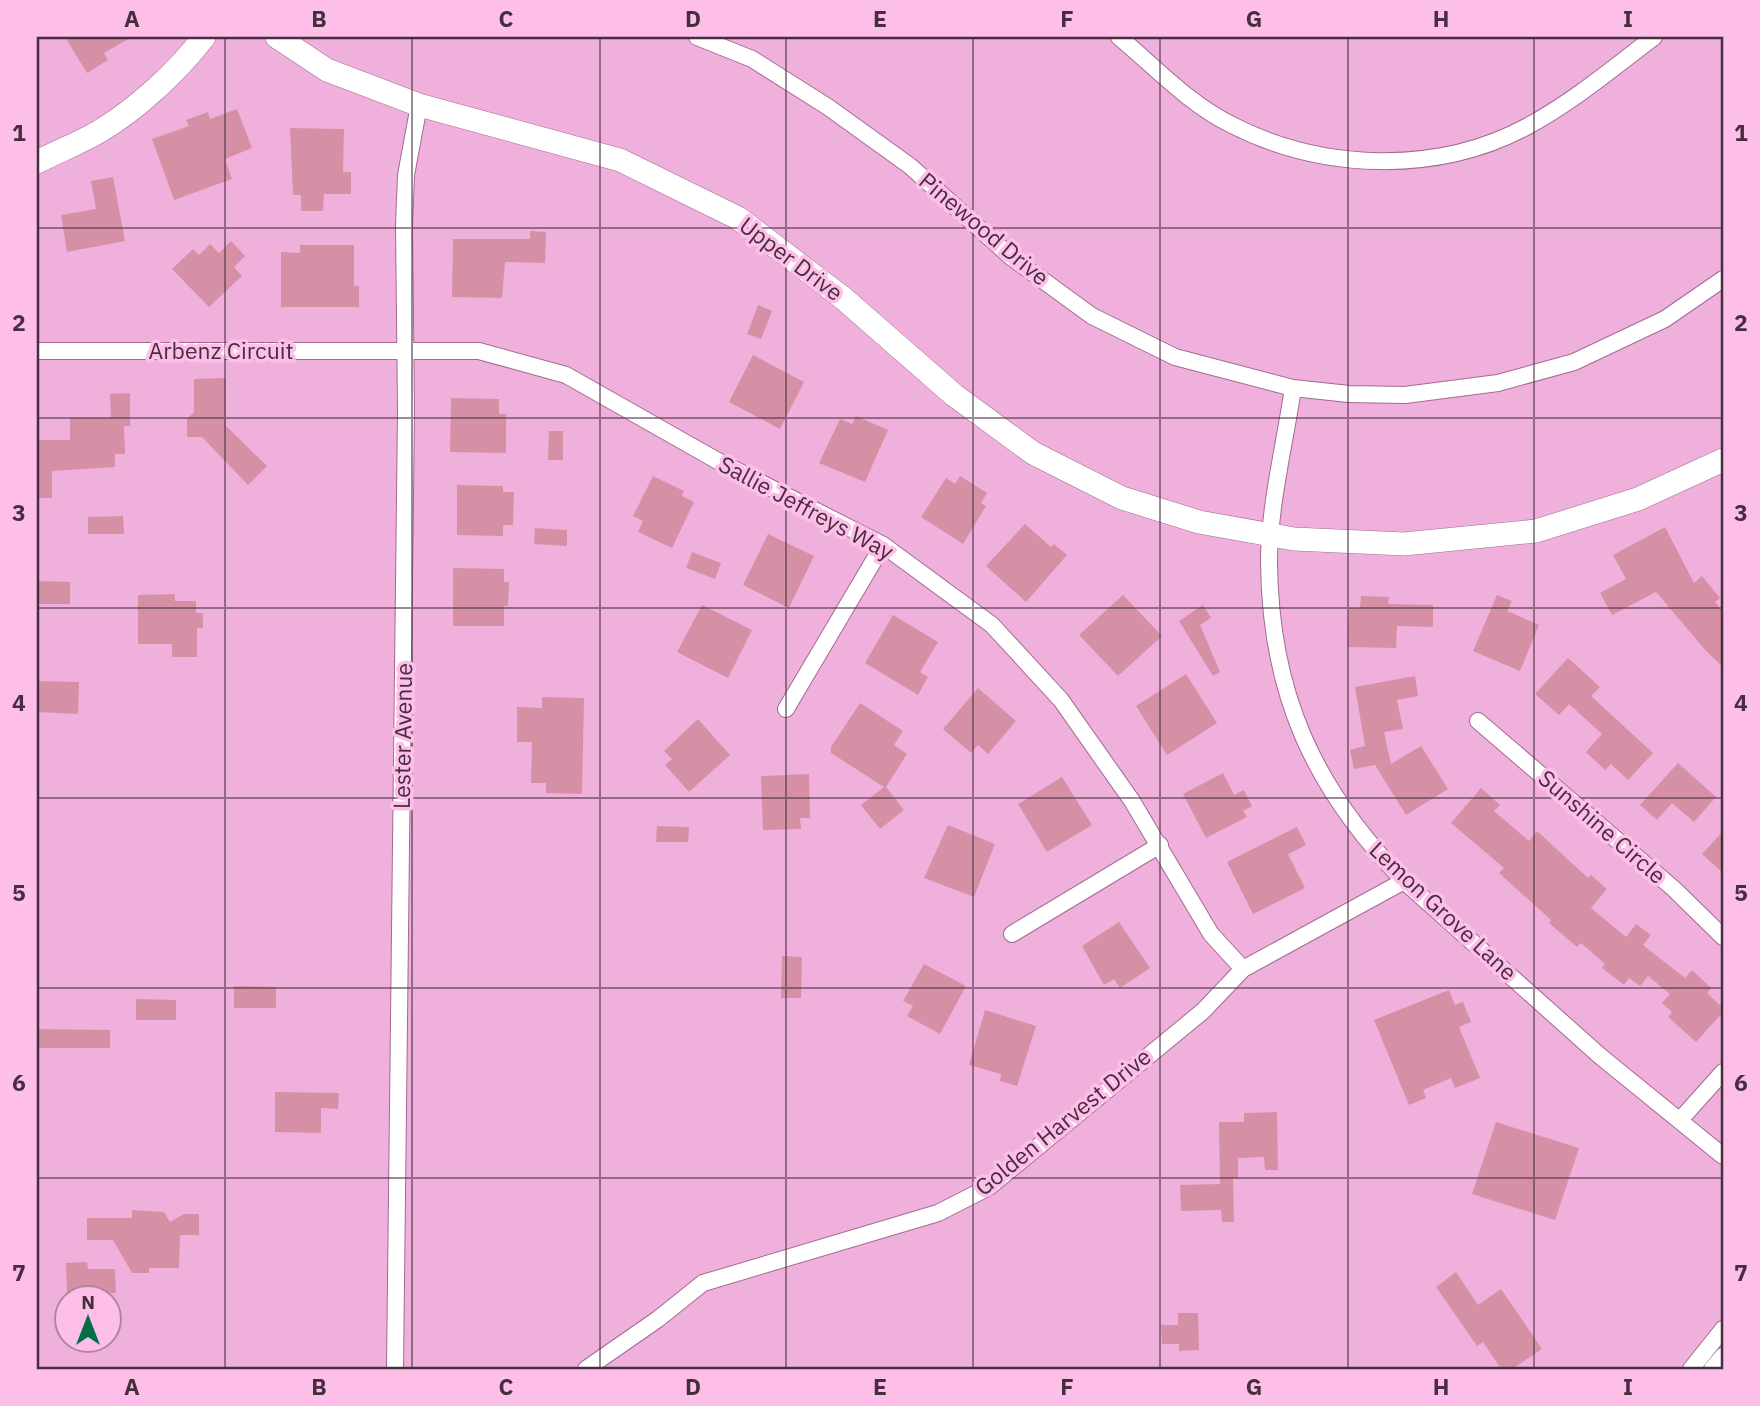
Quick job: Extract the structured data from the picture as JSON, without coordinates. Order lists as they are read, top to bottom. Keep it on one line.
{"streets":{"main road":["Upper Drive"],"street":["Pinewood Drive","Arbenz Circuit","Sallie Jeffreys Way","Lester Avenue","Sunshine Circle","Lemon Grove Lane","Golden Harvest Drive"]},"crossings":[["Pinewood Drive","Lemon Grove Lane"],["Upper Drive","Lester Avenue"],["Upper Drive","Lemon Grove Lane"],["Arbenz Circuit","Sallie Jeffreys Way"],["Arbenz Circuit","Lester Avenue"],["Sallie Jeffreys Way","Lester Avenue"],["Sallie Jeffreys Way","Golden Harvest Drive"],["Lemon Grove Lane","Golden Harvest Drive"]],"north":"top","grid":{"columns":["A","B","C","D","E","F","G","H","I"],"rows":["1","2","3","4","5","6","7"]}}
